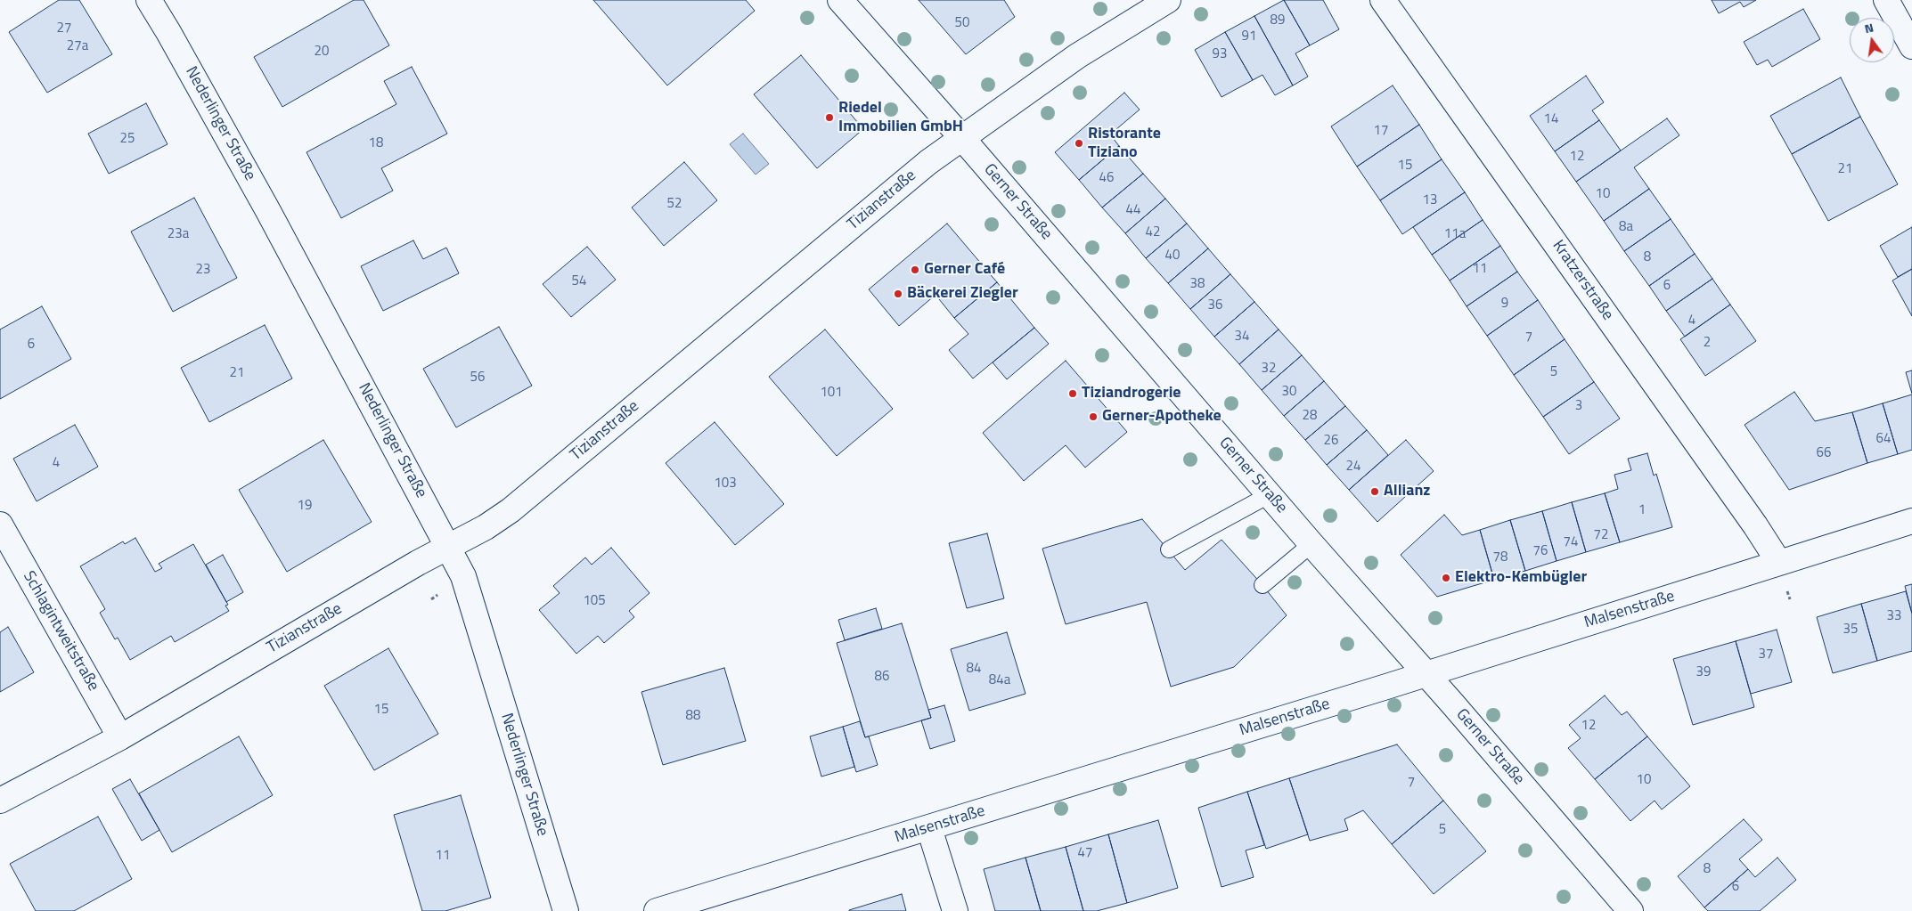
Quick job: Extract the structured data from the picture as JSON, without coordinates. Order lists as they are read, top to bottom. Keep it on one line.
{"streets":{"street":["Nederlinger Straße","Tizianstraße","Gerner Straße","Kratzerstraße","Malsenstraße","Schlagintweitstraße"]},"crossings":[["Nederlinger Straße","Tizianstraße"],["Tizianstraße","Gerner Straße"],["Tizianstraße","Schlagintweitstraße"],["Gerner Straße","Malsenstraße"],["Kratzerstraße","Malsenstraße"]],"places":["Riedel Immobilien GmbH","Ristorante Tiziano","Gerner Café","Bäckerei Ziegler","Tiziandrogerie","Gerner-Apotheke","Allianz","Elektro-Kembügler"],"house_numbers":["89","50","27","91","27a","20","93","14","17","25","18","12","15","21","46","10","13","52","44","8a","42","23a","11a","40","8","11","23","54","38","6","9","36","4","34","7","2","6","32","5","21","56","30","101","3","28","64","26","66","4","24","103","19","1","72","74","76","78","105","33","35","37","84","39","86","84a","15","88","12","10","7","5","47","11","8","6"],"north":"top"}
